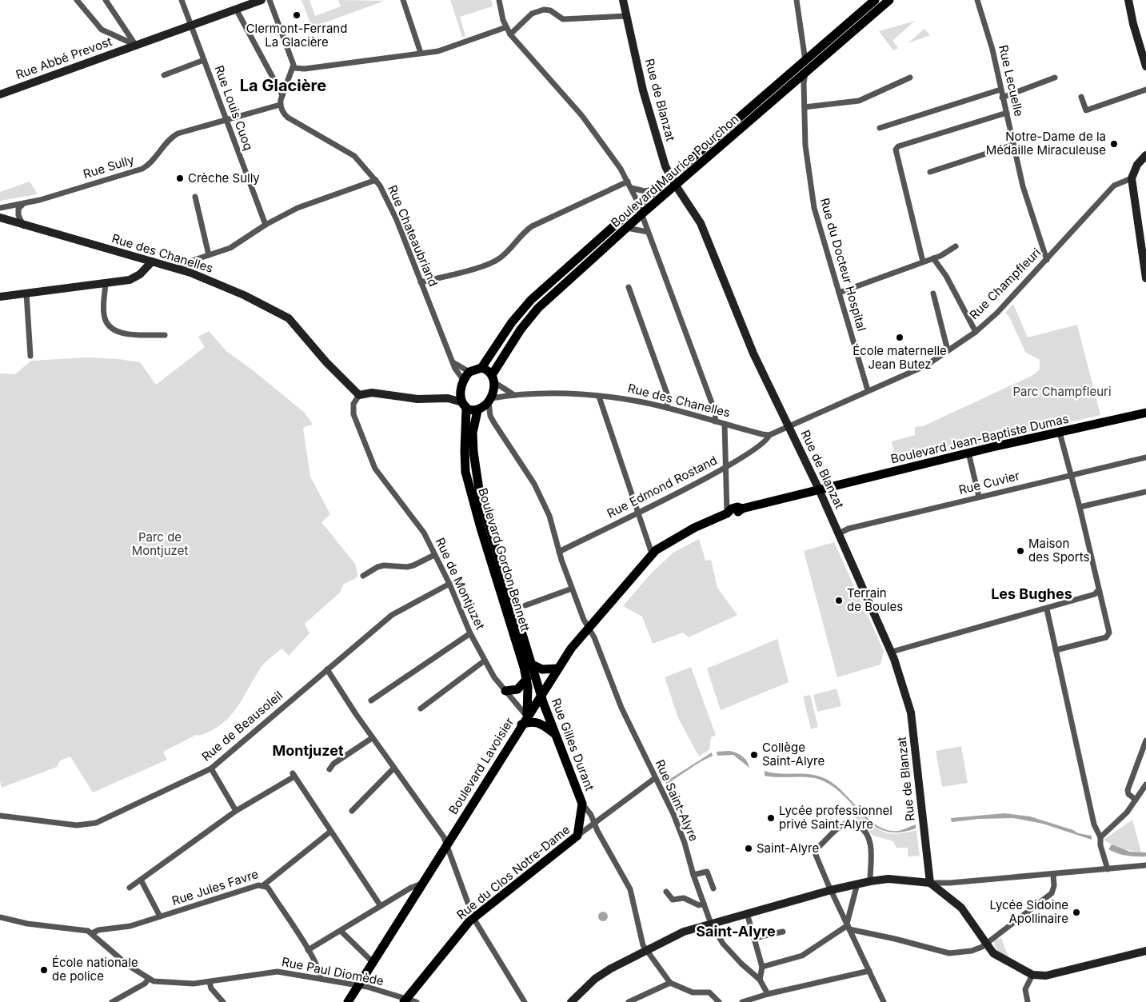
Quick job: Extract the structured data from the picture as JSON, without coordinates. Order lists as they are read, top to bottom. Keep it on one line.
{"streets":{"main road":["Boulevard Maurice Pourchon","Boulevard Jean-Baptiste Dumas","Boulevard Gordon Bennett","Rue Gilles Durant","Boulevard Lavoisier","Rue du Clos Notre-Dame"],"street":["Rue Abbé Prevost","Rue Lecuelle","Rue de Blanzat","Rue Louis Cuoq","Rue Sully","Rue Chateaubriand","Rue des Chanelles","Rue du Docteur Hospital","Rue Champfleuri","Rue Cuvier","Rue Edmond Rostand","Rue de Montjuzet","Rue de Beausoleil","Rue Saint-Alyre","Rue Jules Favre","Rue Paul Diomède"]},"crossings":[["Rue Abbé Prevost","Rue Louis Cuoq"],["Rue Lecuelle","Rue Champfleuri"],["Rue de Blanzat","Boulevard Maurice Pourchon"],["Rue de Blanzat","Rue Champfleuri"],["Rue de Blanzat","Boulevard Jean-Baptiste Dumas"],["Rue de Blanzat","Rue Cuvier"],["Rue de Blanzat","Boulevard Lavoisier"],["Rue Louis Cuoq","Rue Sully"],["Rue Sully","Rue Chateaubriand"],["Boulevard Maurice Pourchon","Rue du Docteur Hospital"],["Boulevard Maurice Pourchon","Boulevard Gordon Bennett"],["Rue Chateaubriand","Boulevard Gordon Bennett"],["Rue des Chanelles","Rue Edmond Rostand"],["Rue des Chanelles","Boulevard Gordon Bennett"],["Rue des Chanelles","Rue de Montjuzet"],["Rue du Docteur Hospital","Rue Champfleuri"],["Boulevard Jean-Baptiste Dumas","Boulevard Lavoisier"],["Boulevard Gordon Bennett","Rue de Montjuzet"],["Boulevard Gordon Bennett","Rue Gilles Durant"],["Boulevard Gordon Bennett","Boulevard Lavoisier"],["Rue de Montjuzet","Rue de Beausoleil"],["Rue de Montjuzet","Boulevard Lavoisier"],["Rue Gilles Durant","Boulevard Lavoisier"],["Rue Gilles Durant","Rue du Clos Notre-Dame"],["Boulevard Lavoisier","Rue Saint-Alyre"],["Boulevard Lavoisier","Rue Paul Diomède"],["Rue Saint-Alyre","Rue du Clos Notre-Dame"],["Rue du Clos Notre-Dame","Rue Paul Diomède"],["Rue Jules Favre","Rue Paul Diomède"]],"districts":["La Glacière","Les Bughes","Montjuzet","Saint-Alyre"],"parks":["Parc Champfleuri","Parc de Montjuzet"],"places":["Clermont-Ferrand La Glacière","Notre-Dame de la Médaille Miraculeuse","Crèche Sully","École maternelle Jean Butez","Maison des Sports","Terrain de Boules","Collège Saint-Alyre","Lycée professionnel privé Saint-Alyre","Saint-Alyre","Lycée Sidoine Apollinaire","École nationale de police"]}
